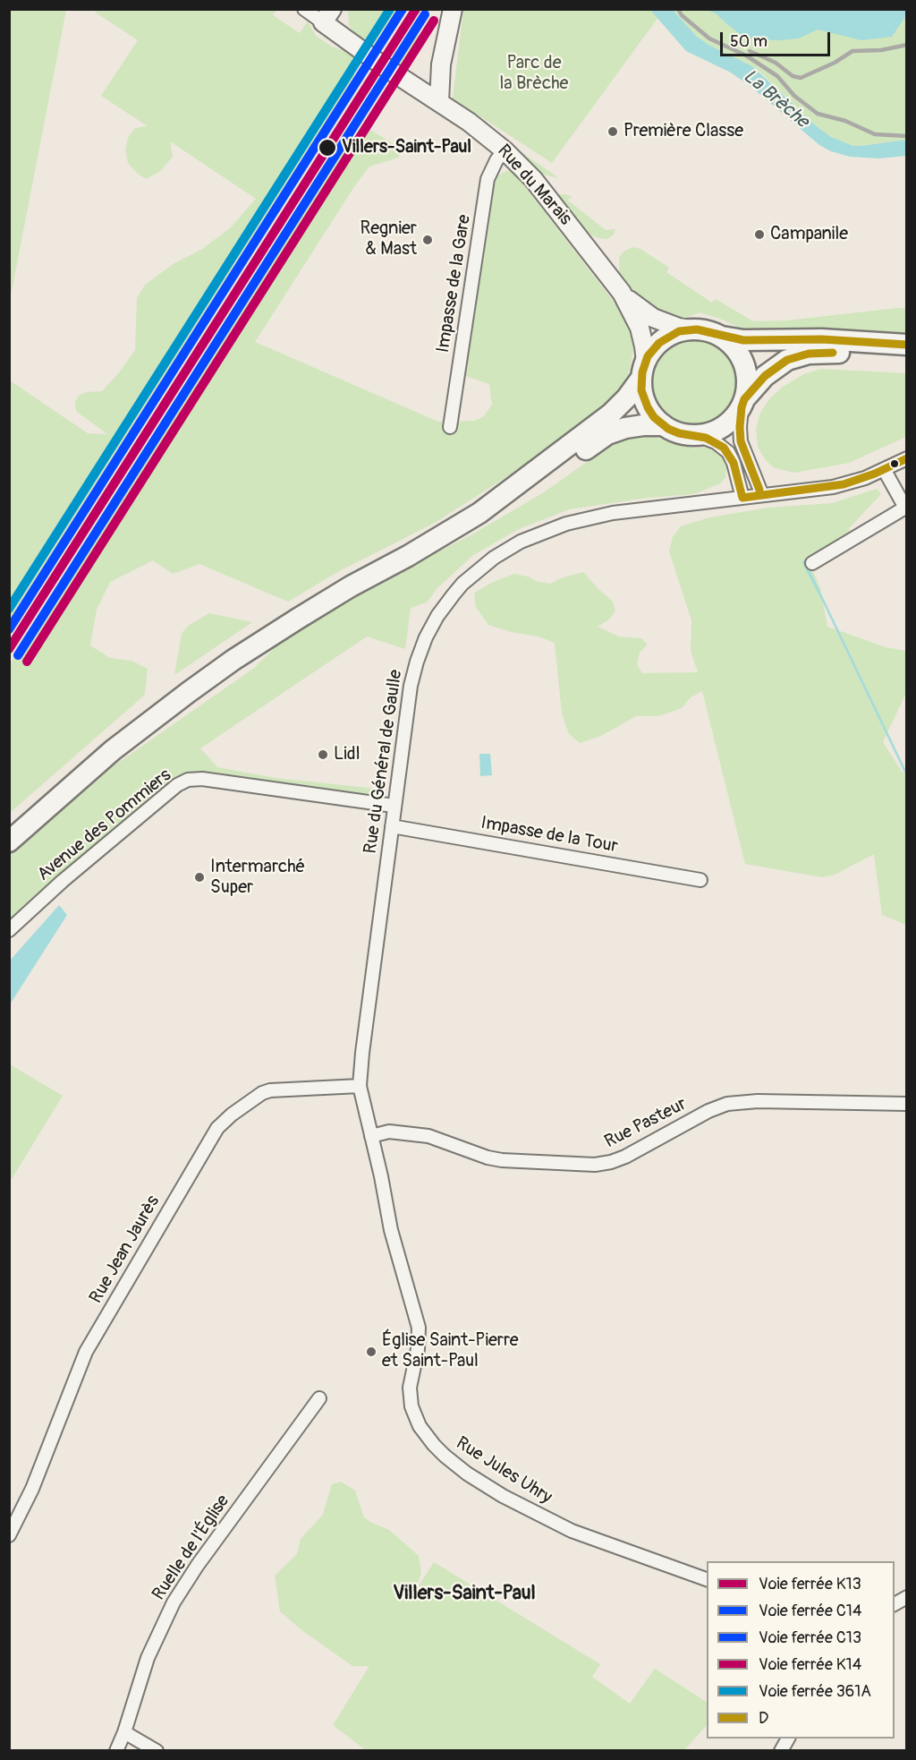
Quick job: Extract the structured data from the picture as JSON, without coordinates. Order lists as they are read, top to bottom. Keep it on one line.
{"streets":{"street":["Rue du Marais","Impasse de la Gare","Rue du Général de Gaulle","Avenue des Pommiers","Impasse de la Tour","Rue Pasteur","Rue Jean Jaurès","Rue Jules Uhry","Ruelle de l'Église"]},"crossings":[["Rue du Marais","Impasse de la Gare"],["Rue du Général de Gaulle","Avenue des Pommiers"],["Rue du Général de Gaulle","Impasse de la Tour"],["Rue du Général de Gaulle","Rue Pasteur"],["Rue du Général de Gaulle","Rue Jean Jaurès"],["Rue du Général de Gaulle","Rue Jules Uhry"],["Rue Pasteur","Rue Jules Uhry"]],"districts":["Villers-Saint-Paul"],"water":["La Brèche"],"parks":["Parc de la Brèche"],"places":["Première Classe","Villers-Saint-Paul","Campanile","Regnier & Mast","Lidl","Intermarché Super","Église Saint-Pierre et Saint-Paul"],"lines":["rail line K13","rail line C13","rail line 361A","rail line C14","rail line K14","transit line D"],"legend":["Voie ferrée K13","Voie ferrée C14","Voie ferrée C13","Voie ferrée K14","Voie ferrée 361A","D"],"scale_bar":"50 m"}
